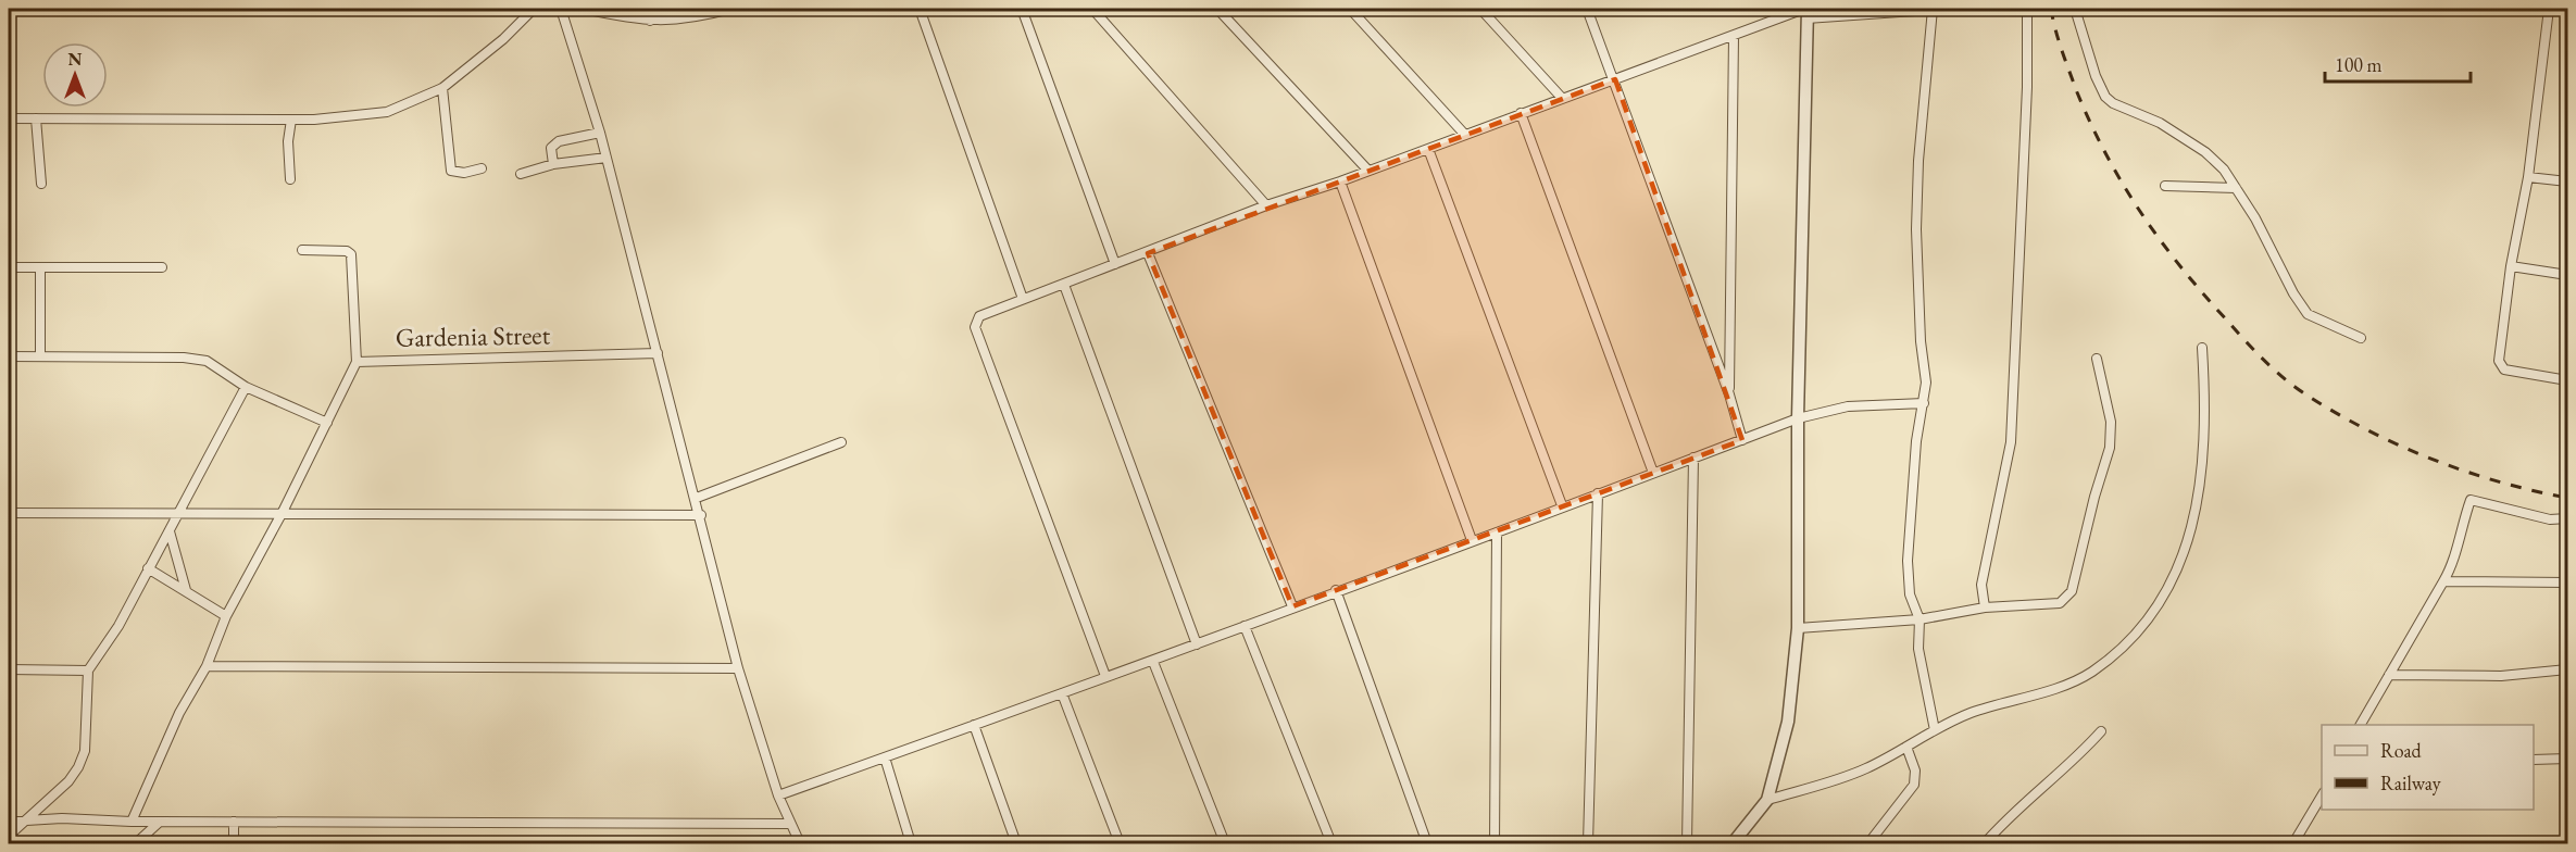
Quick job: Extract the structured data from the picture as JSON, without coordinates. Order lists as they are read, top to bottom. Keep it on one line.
{"streets":{"street":["Gardenia Street"]},"legend":["Road","Railway"],"scale_bar":"100 m","north":"top"}
